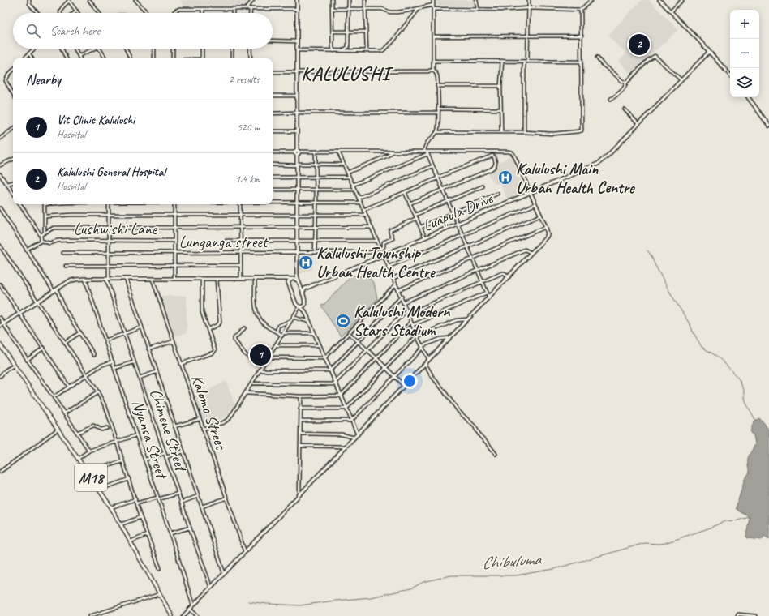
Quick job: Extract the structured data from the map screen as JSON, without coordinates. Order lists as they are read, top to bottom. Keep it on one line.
{"streets":{"main road":["M18"],"street":["Luapula Drive","Lushwishi Lane","Lunganga street","Kalomo Street","Chimene Street","Nyansa Street"]},"crossings":[["Lushwishi Lane","Chimene Street"],["Lunganga street","Chimene Street"]],"districts":["KALULUSHI"],"water":["Chibuluma"],"places":{"hospital":["Kalulushi Main Urban Health Centre","Kalulushi Township Urban Health Centre"],"sports":["Kalulushi Modern Stars Stadium"]},"page":{"map_buttons":["+","−"],"search":"Search here","pins":["2","1"],"heading":["Nearby","2 results"],"list":[{"mark":"1","name":"Vit Clinic Kalulushi","note":"Hospital","value":"520 m"},{"mark":"2","name":"Kalulushi General Hospital","note":"Hospital","value":"1.4 km"}]}}
